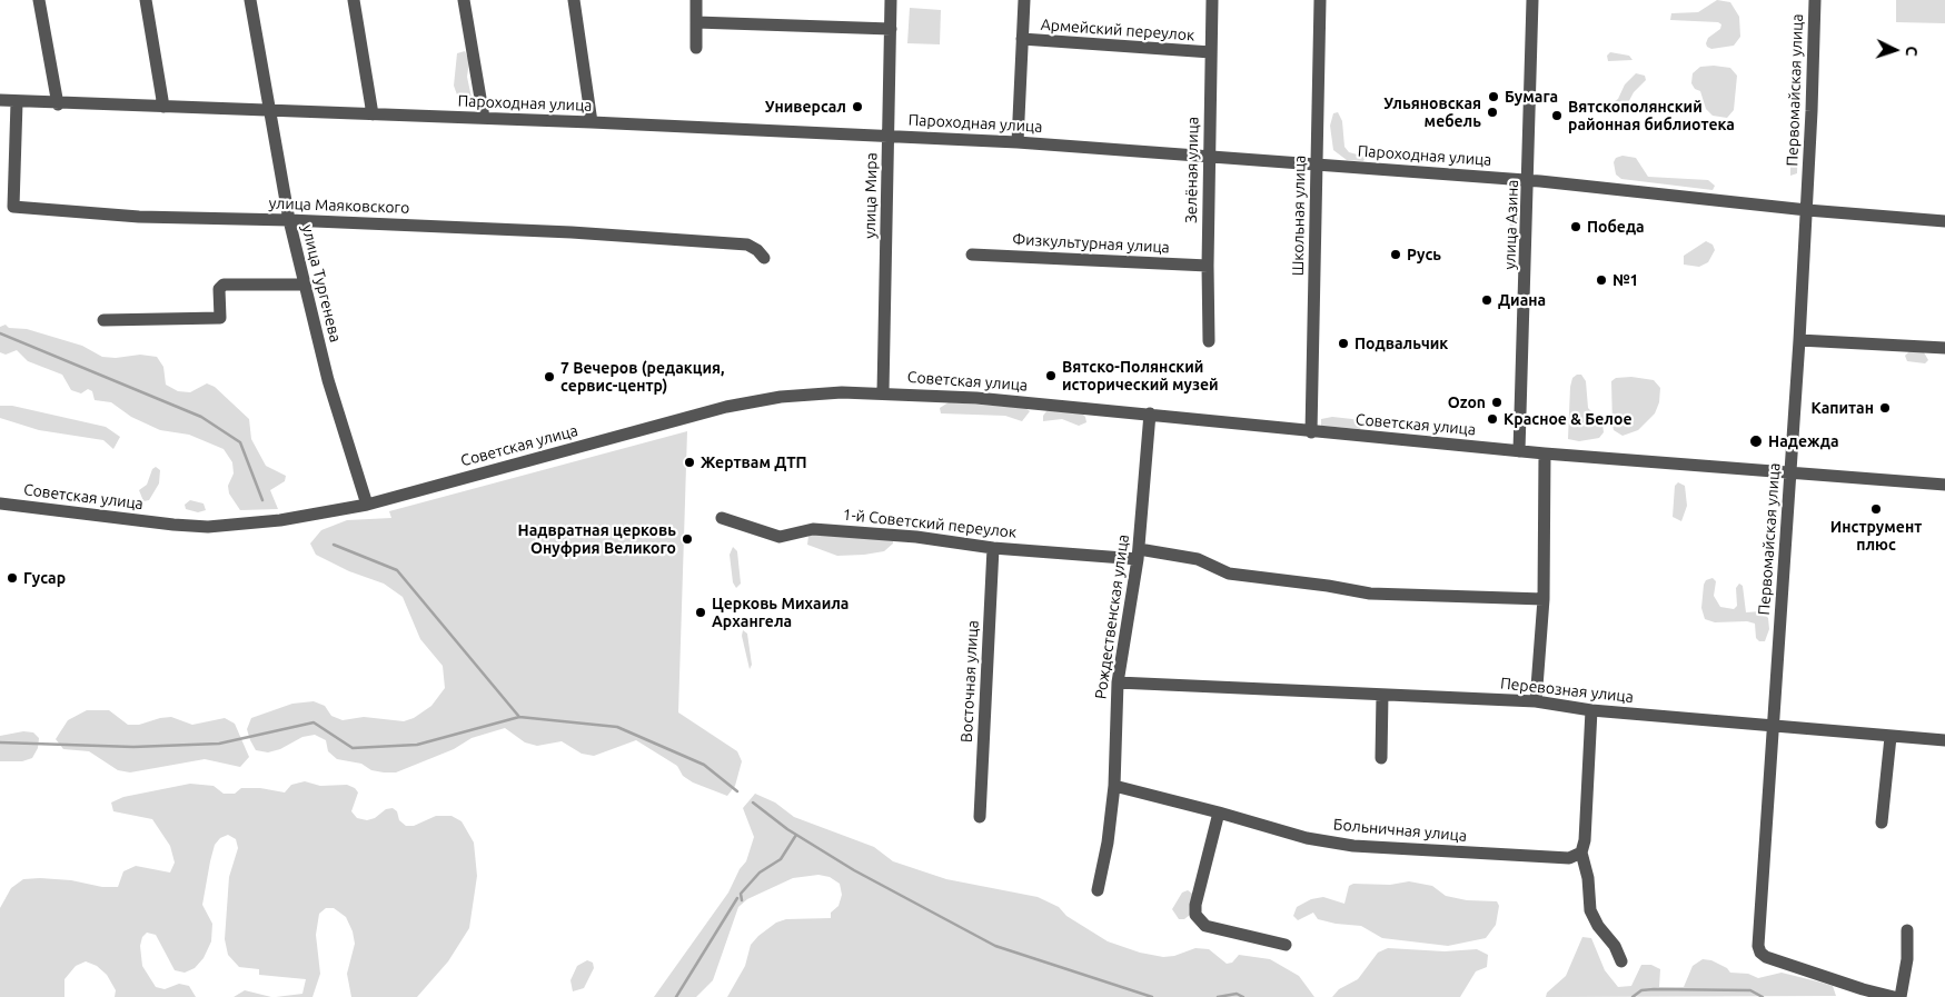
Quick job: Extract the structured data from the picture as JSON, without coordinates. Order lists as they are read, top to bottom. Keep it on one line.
{"streets":{"street":["Армейский переулок","Первомайская улица","Пароходная улица","Зелёная улица","улица Мира","улица Маяковского","Школьная улица","улица Азина","Физкультурная улица","улица Тургенева","Советская улица","1-й Советский переулок","Рождественская улица","Восточная улица","Перевозная улица","Больничная улица"]},"crossings":[["Армейский переулок","Пароходная улица"],["Армейский переулок","Зелёная улица"],["Первомайская улица","Пароходная улица"],["Первомайская улица","Советская улица"],["Первомайская улица","Перевозная улица"],["Пароходная улица","Зелёная улица"],["Пароходная улица","улица Мира"],["Пароходная улица","улица Маяковского"],["Пароходная улица","Школьная улица"],["Пароходная улица","улица Азина"],["Пароходная улица","улица Тургенева"],["Зелёная улица","Физкультурная улица"],["улица Мира","Советская улица"],["улица Маяковского","улица Тургенева"],["Школьная улица","Советская улица"],["улица Азина","Советская улица"],["улица Тургенева","Советская улица"],["Советская улица","Рождественская улица"],["1-й Советский переулок","Рождественская улица"],["1-й Советский переулок","Восточная улица"],["Рождественская улица","Перевозная улица"],["Рождественская улица","Больничная улица"]],"places":["Бумага","Универсал","Ульяновская мебель","Вятскополянский районная библиотека","Победа","Русь","№1","Диана","Подвальчик","Вятско-Полянский исторический музей","7 Вечеров (редакция, сервис-центр)","Ozon","Капитан","Красное & Белое","Надежда","Жертвам ДТП","Инструмент плюс","Надвратная церковь Онуфрия Великого","Гусар","Церковь Михаила Архангела"],"north":"right"}
